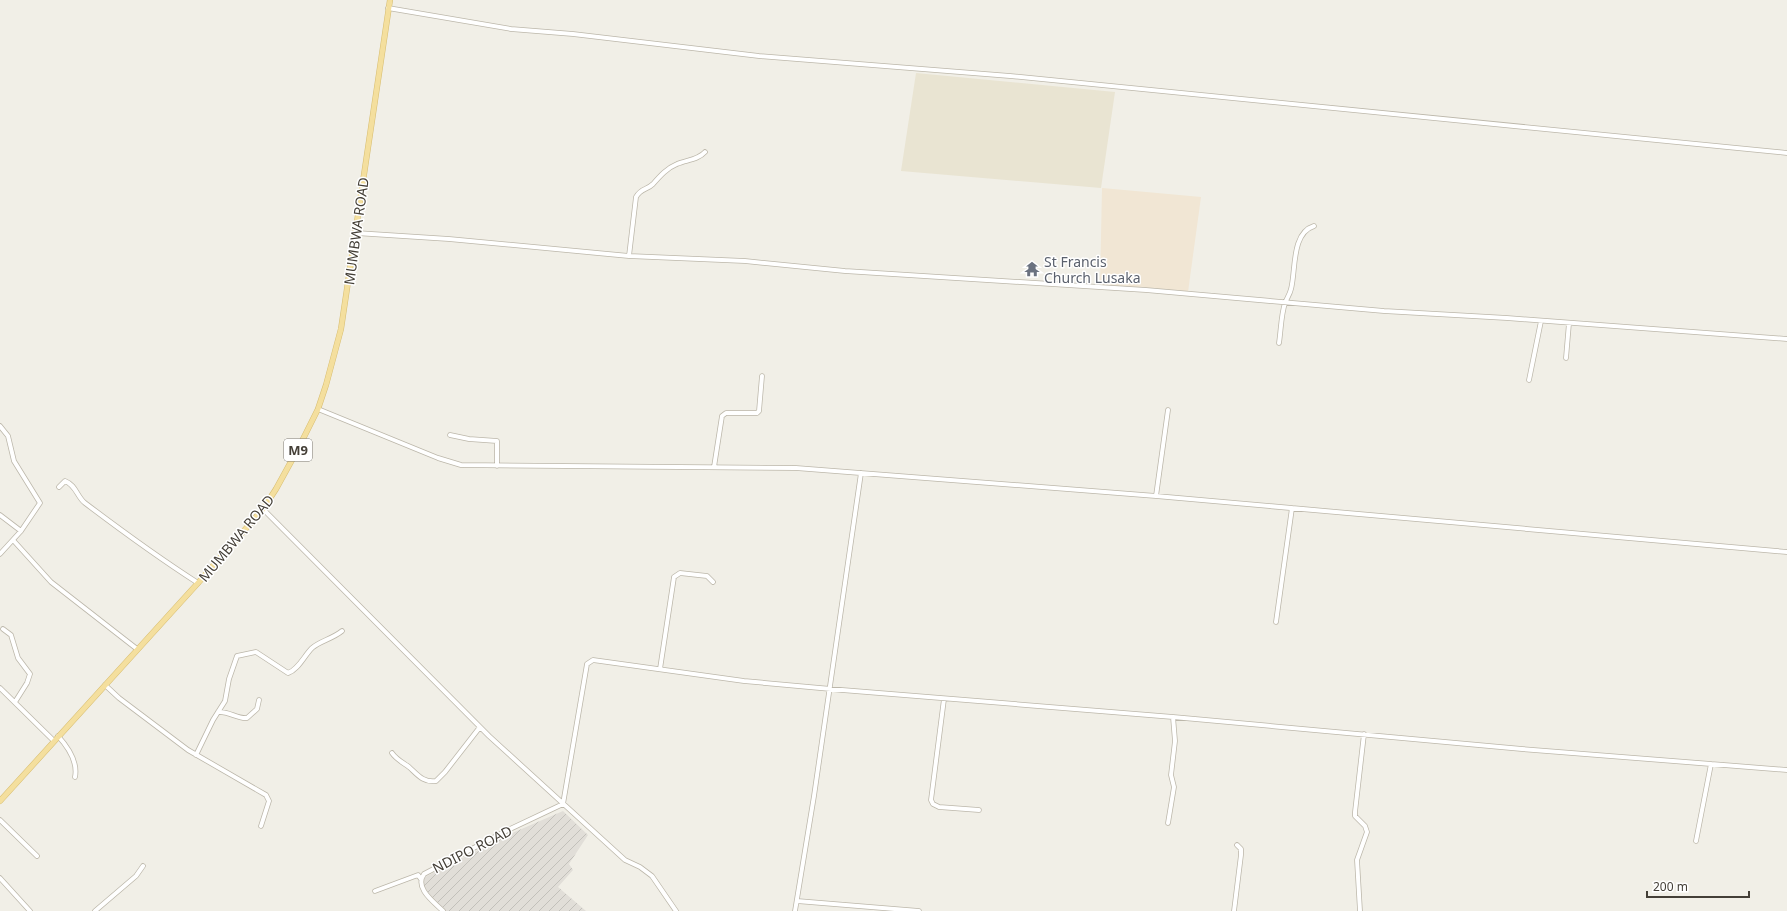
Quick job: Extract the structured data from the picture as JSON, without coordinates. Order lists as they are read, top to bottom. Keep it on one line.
{"streets":{"main road":["MUMBWA ROAD","M9"],"street":["NDIPO ROAD"]},"places":{"temple":["St Francis Church Lusaka"]},"scale_bar":"200 m"}
